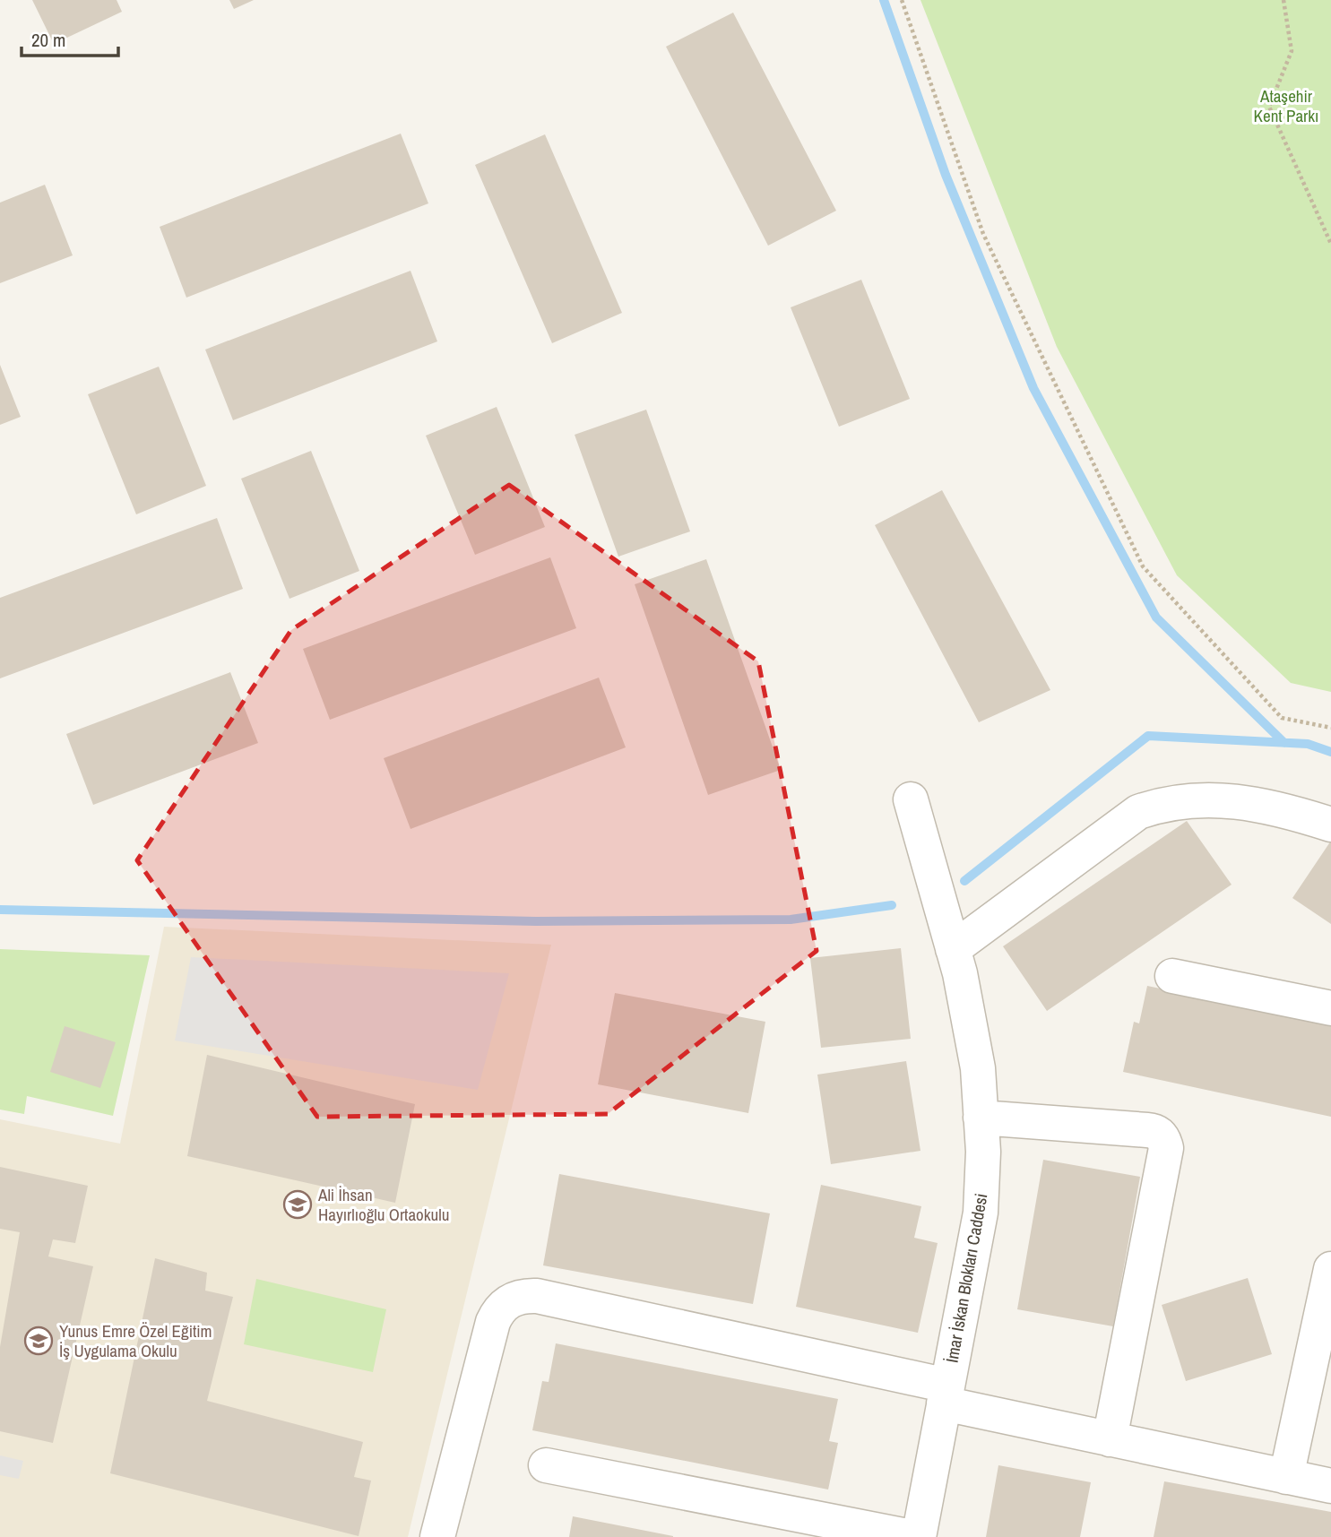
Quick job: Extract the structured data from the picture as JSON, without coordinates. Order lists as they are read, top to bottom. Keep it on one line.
{"streets":{"street":["İmar İskan Blokları Caddesi"]},"parks":["Ataşehir Kent Parkı"],"places":{"school or university":["Ali İhsan Hayırlıoğlu Ortaokulu","Yunus Emre Özel Eğitim İş Uygulama Okulu"]},"scale_bar":"20 m"}
